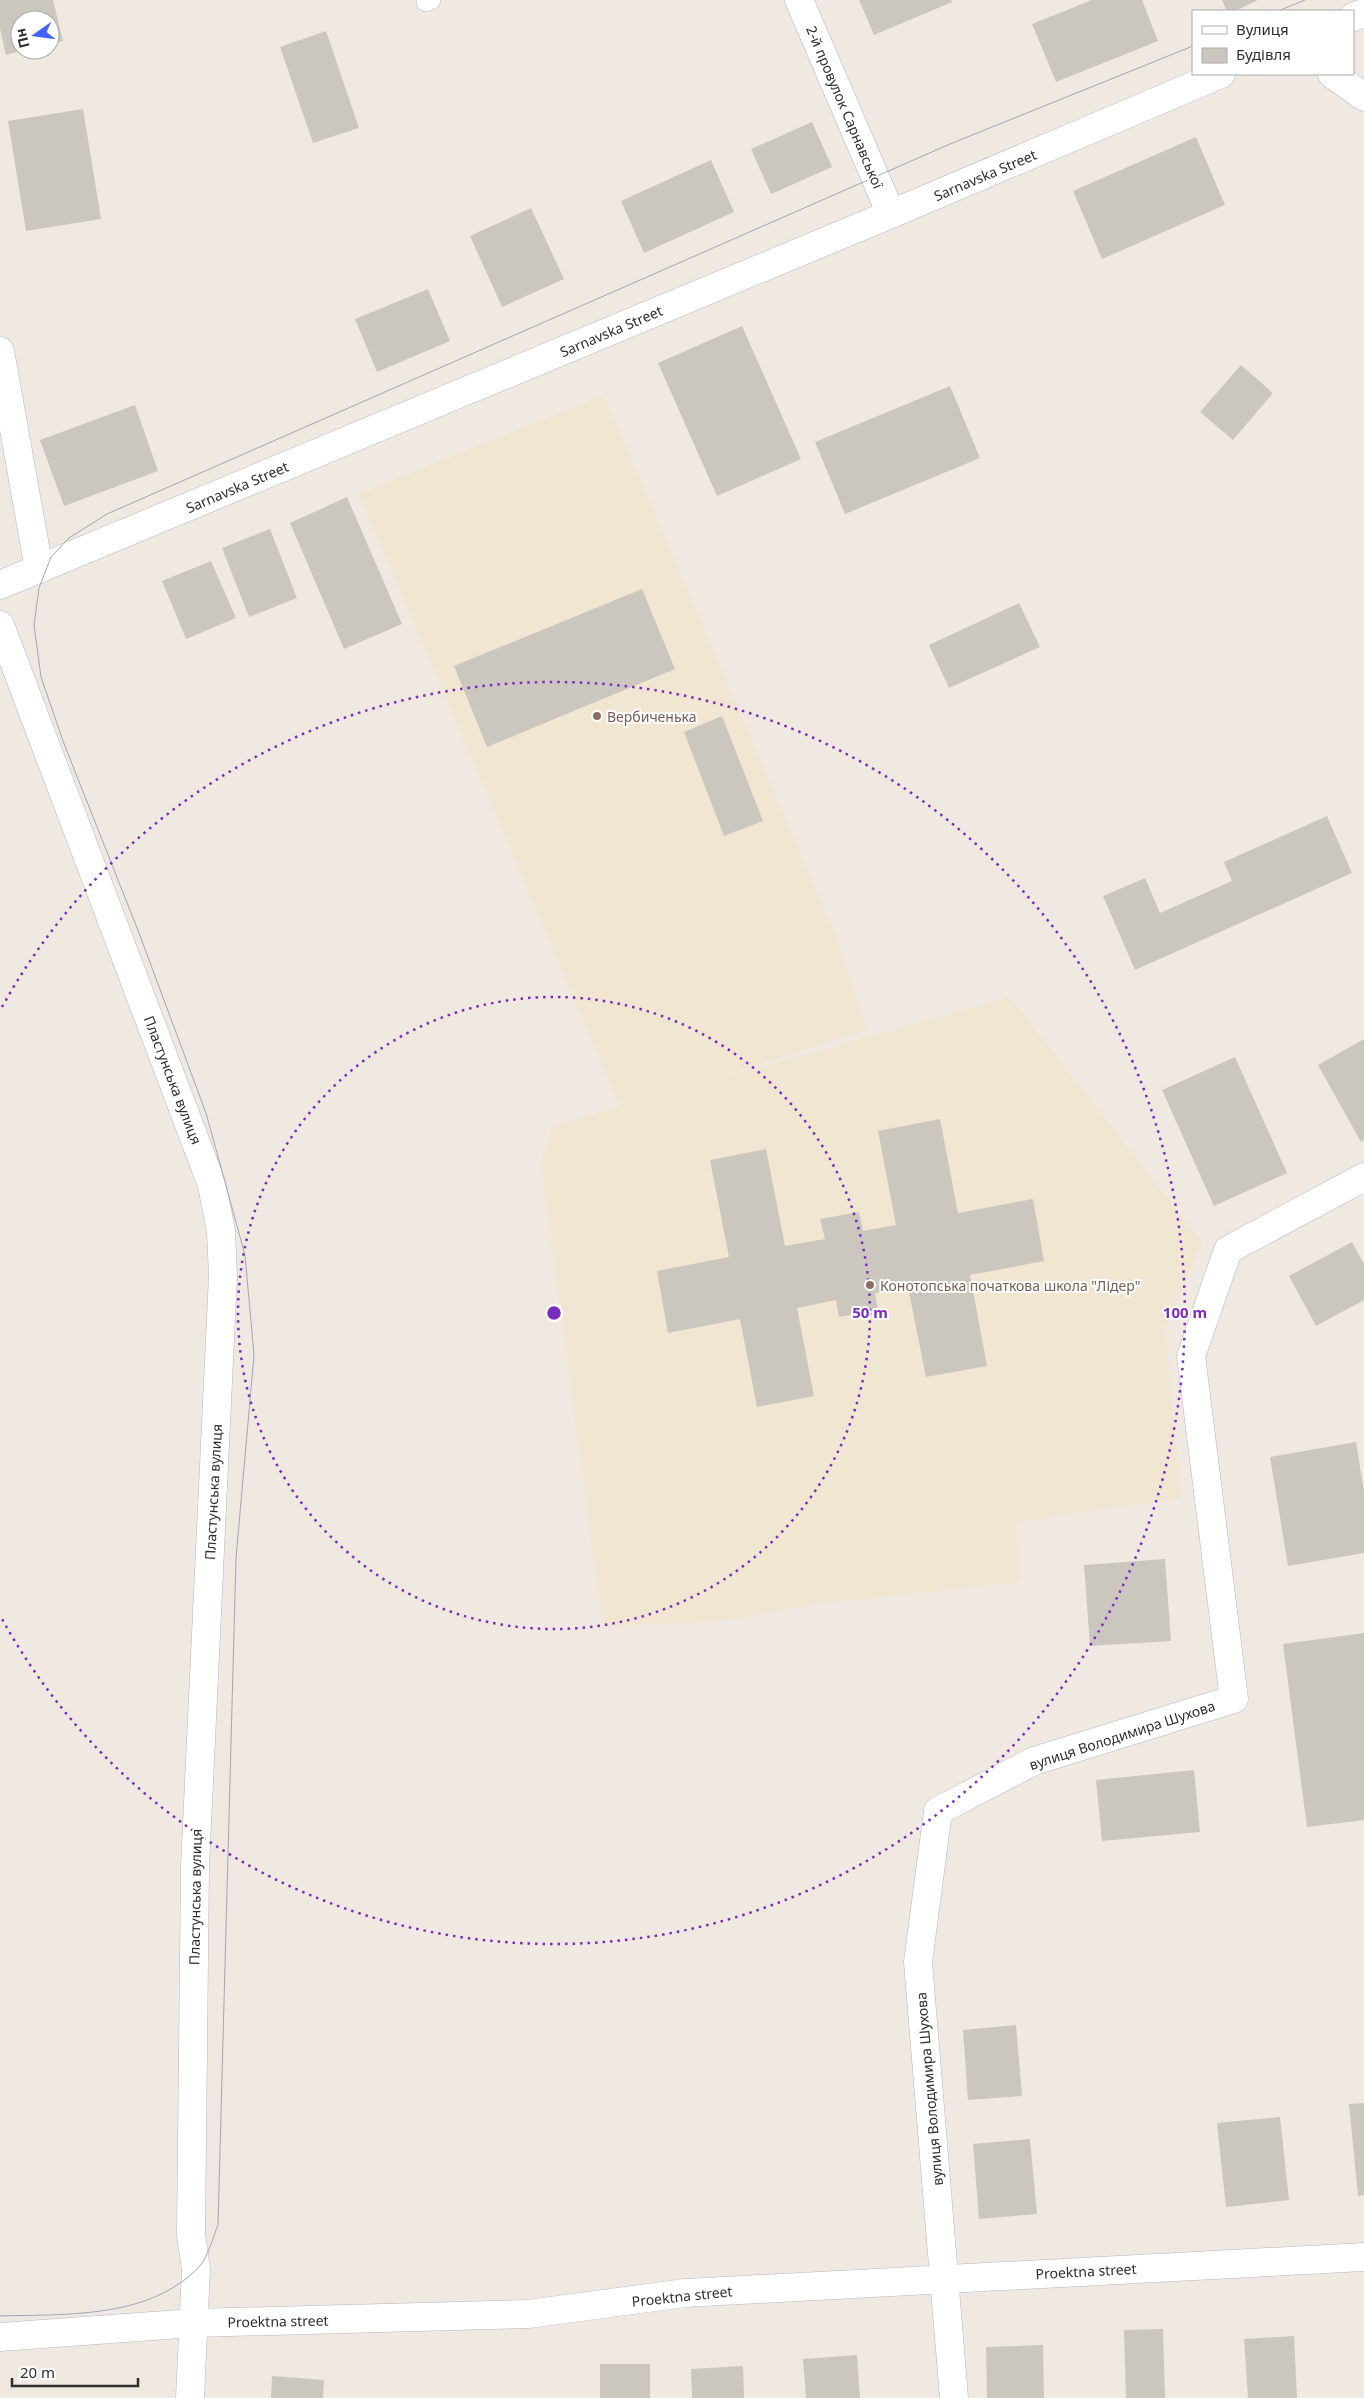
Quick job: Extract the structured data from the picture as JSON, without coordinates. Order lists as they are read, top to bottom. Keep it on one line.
{"streets":{"street":["2-й провулок Сарнавської","Sarnavska Street","Пластунська вулиця","вулиця Володимира Шухова","Proektna street"]},"crossings":[["2-й провулок Сарнавської","Sarnavska Street"],["Пластунська вулиця","Proektna street"],["вулиця Володимира Шухова","Proektna street"]],"places":["Вербиченька","Конотопська початкова школа \"Лідер\""],"legend":["Вулиця","Будівля"],"scale_bar":"20 m","north":"left","rings":["50 m","100 m"]}
